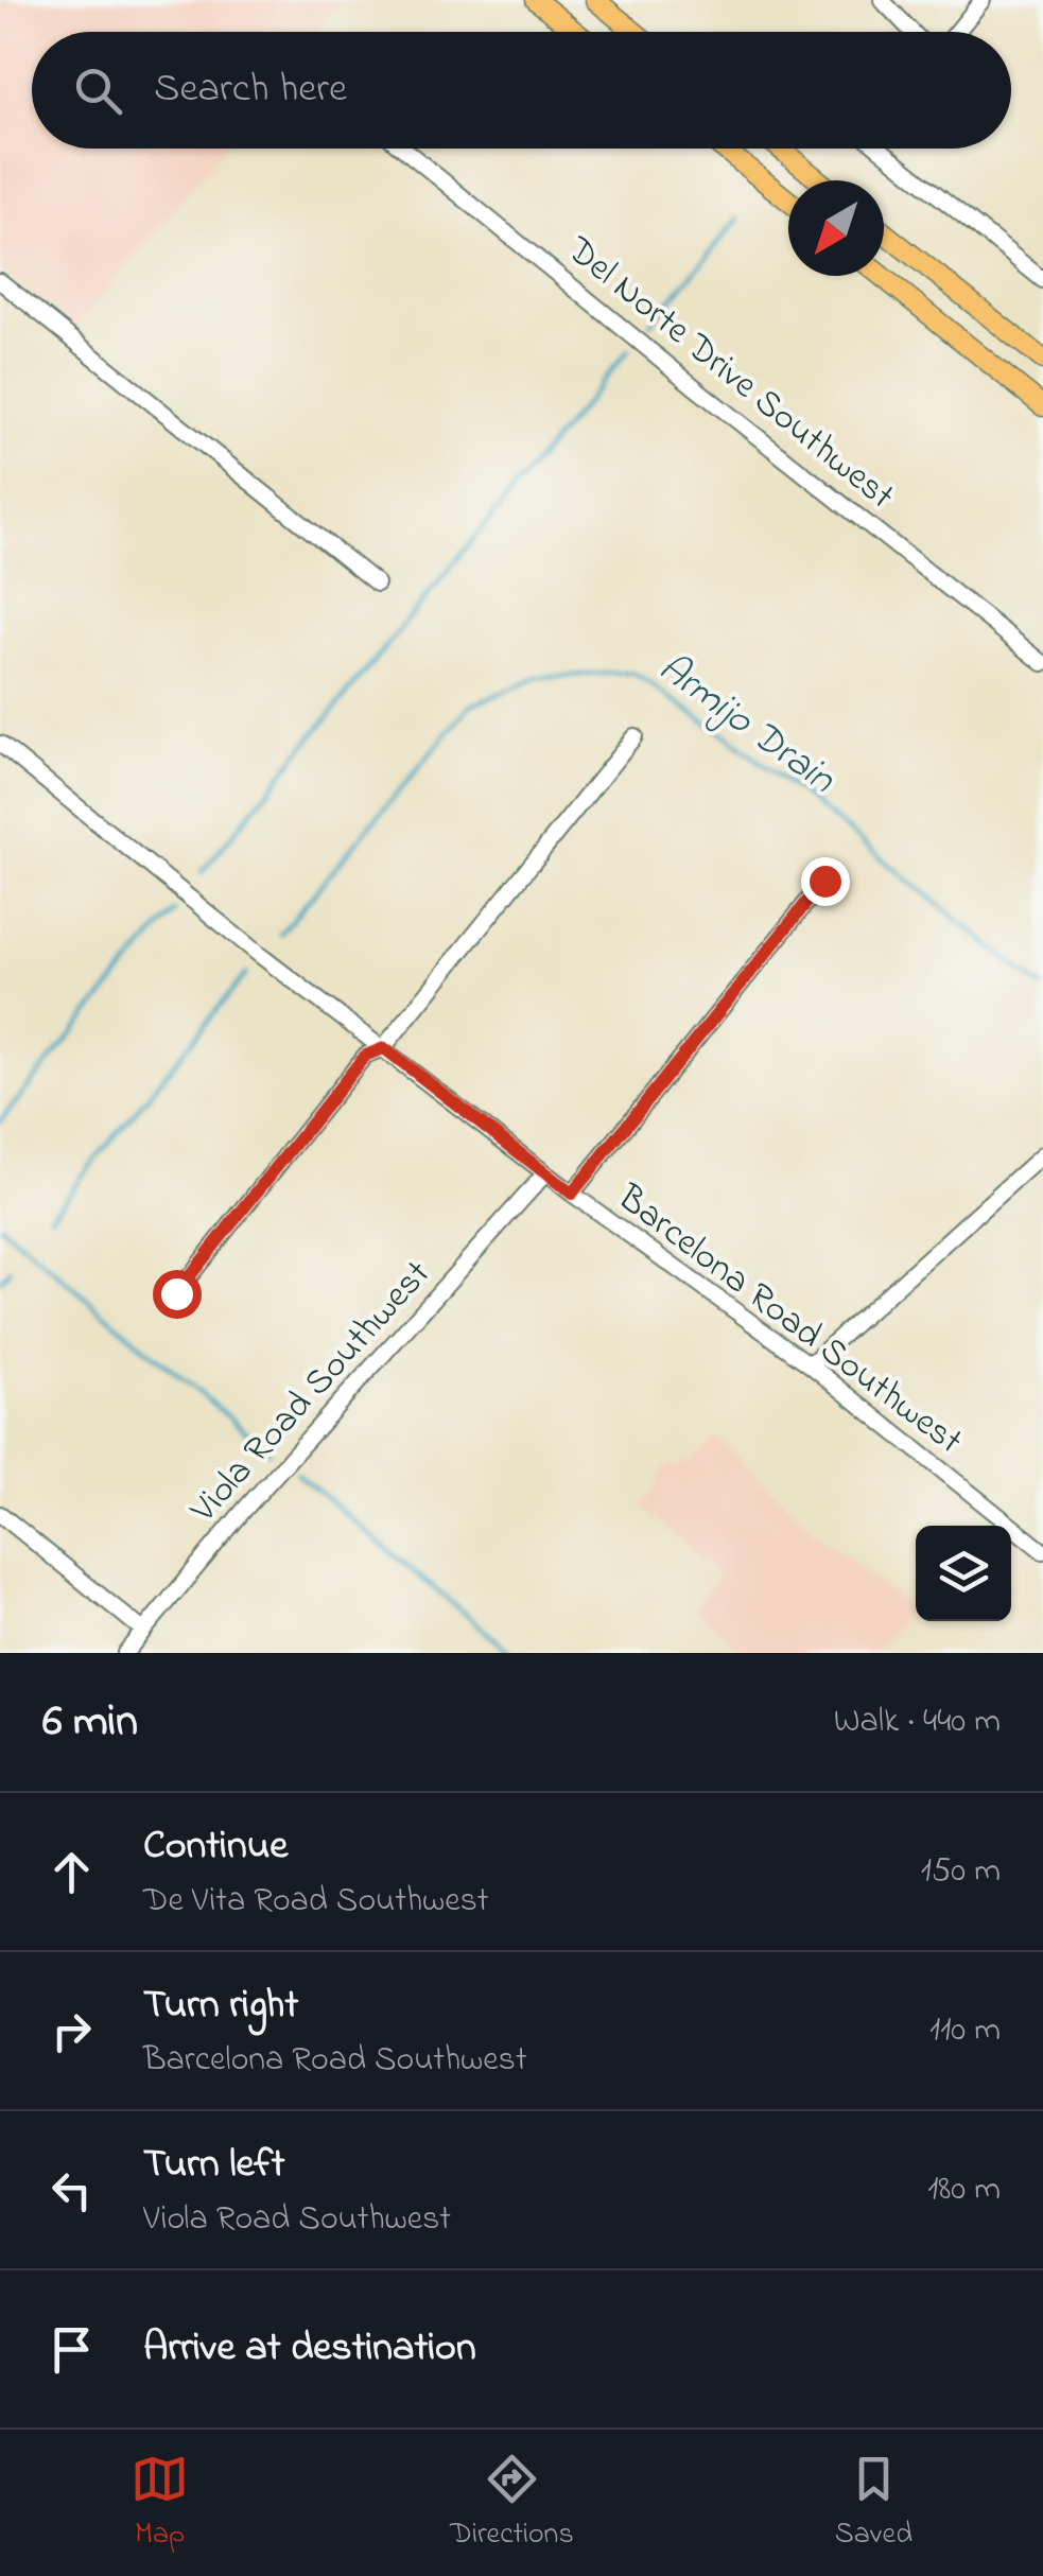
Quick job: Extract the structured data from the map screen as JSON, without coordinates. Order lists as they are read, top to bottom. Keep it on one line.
{"streets":{"street":["Del Norte Drive Southwest","Barcelona Road Southwest","Viola Road Southwest"]},"crossings":[["Barcelona Road Southwest","Viola Road Southwest"]],"water":["Armijo Drain"],"north":"bottom left","page":{"search":"Search here","heading":["6 min","Walk · 440 m"],"list":[["Continue","De Vita Road Southwest","150 m"],["Turn right","Barcelona Road Southwest","110 m"],["Turn left","Viola Road Southwest","180 m"],"Arrive at destination"],"nav":["Map","Directions","Saved"]}}
